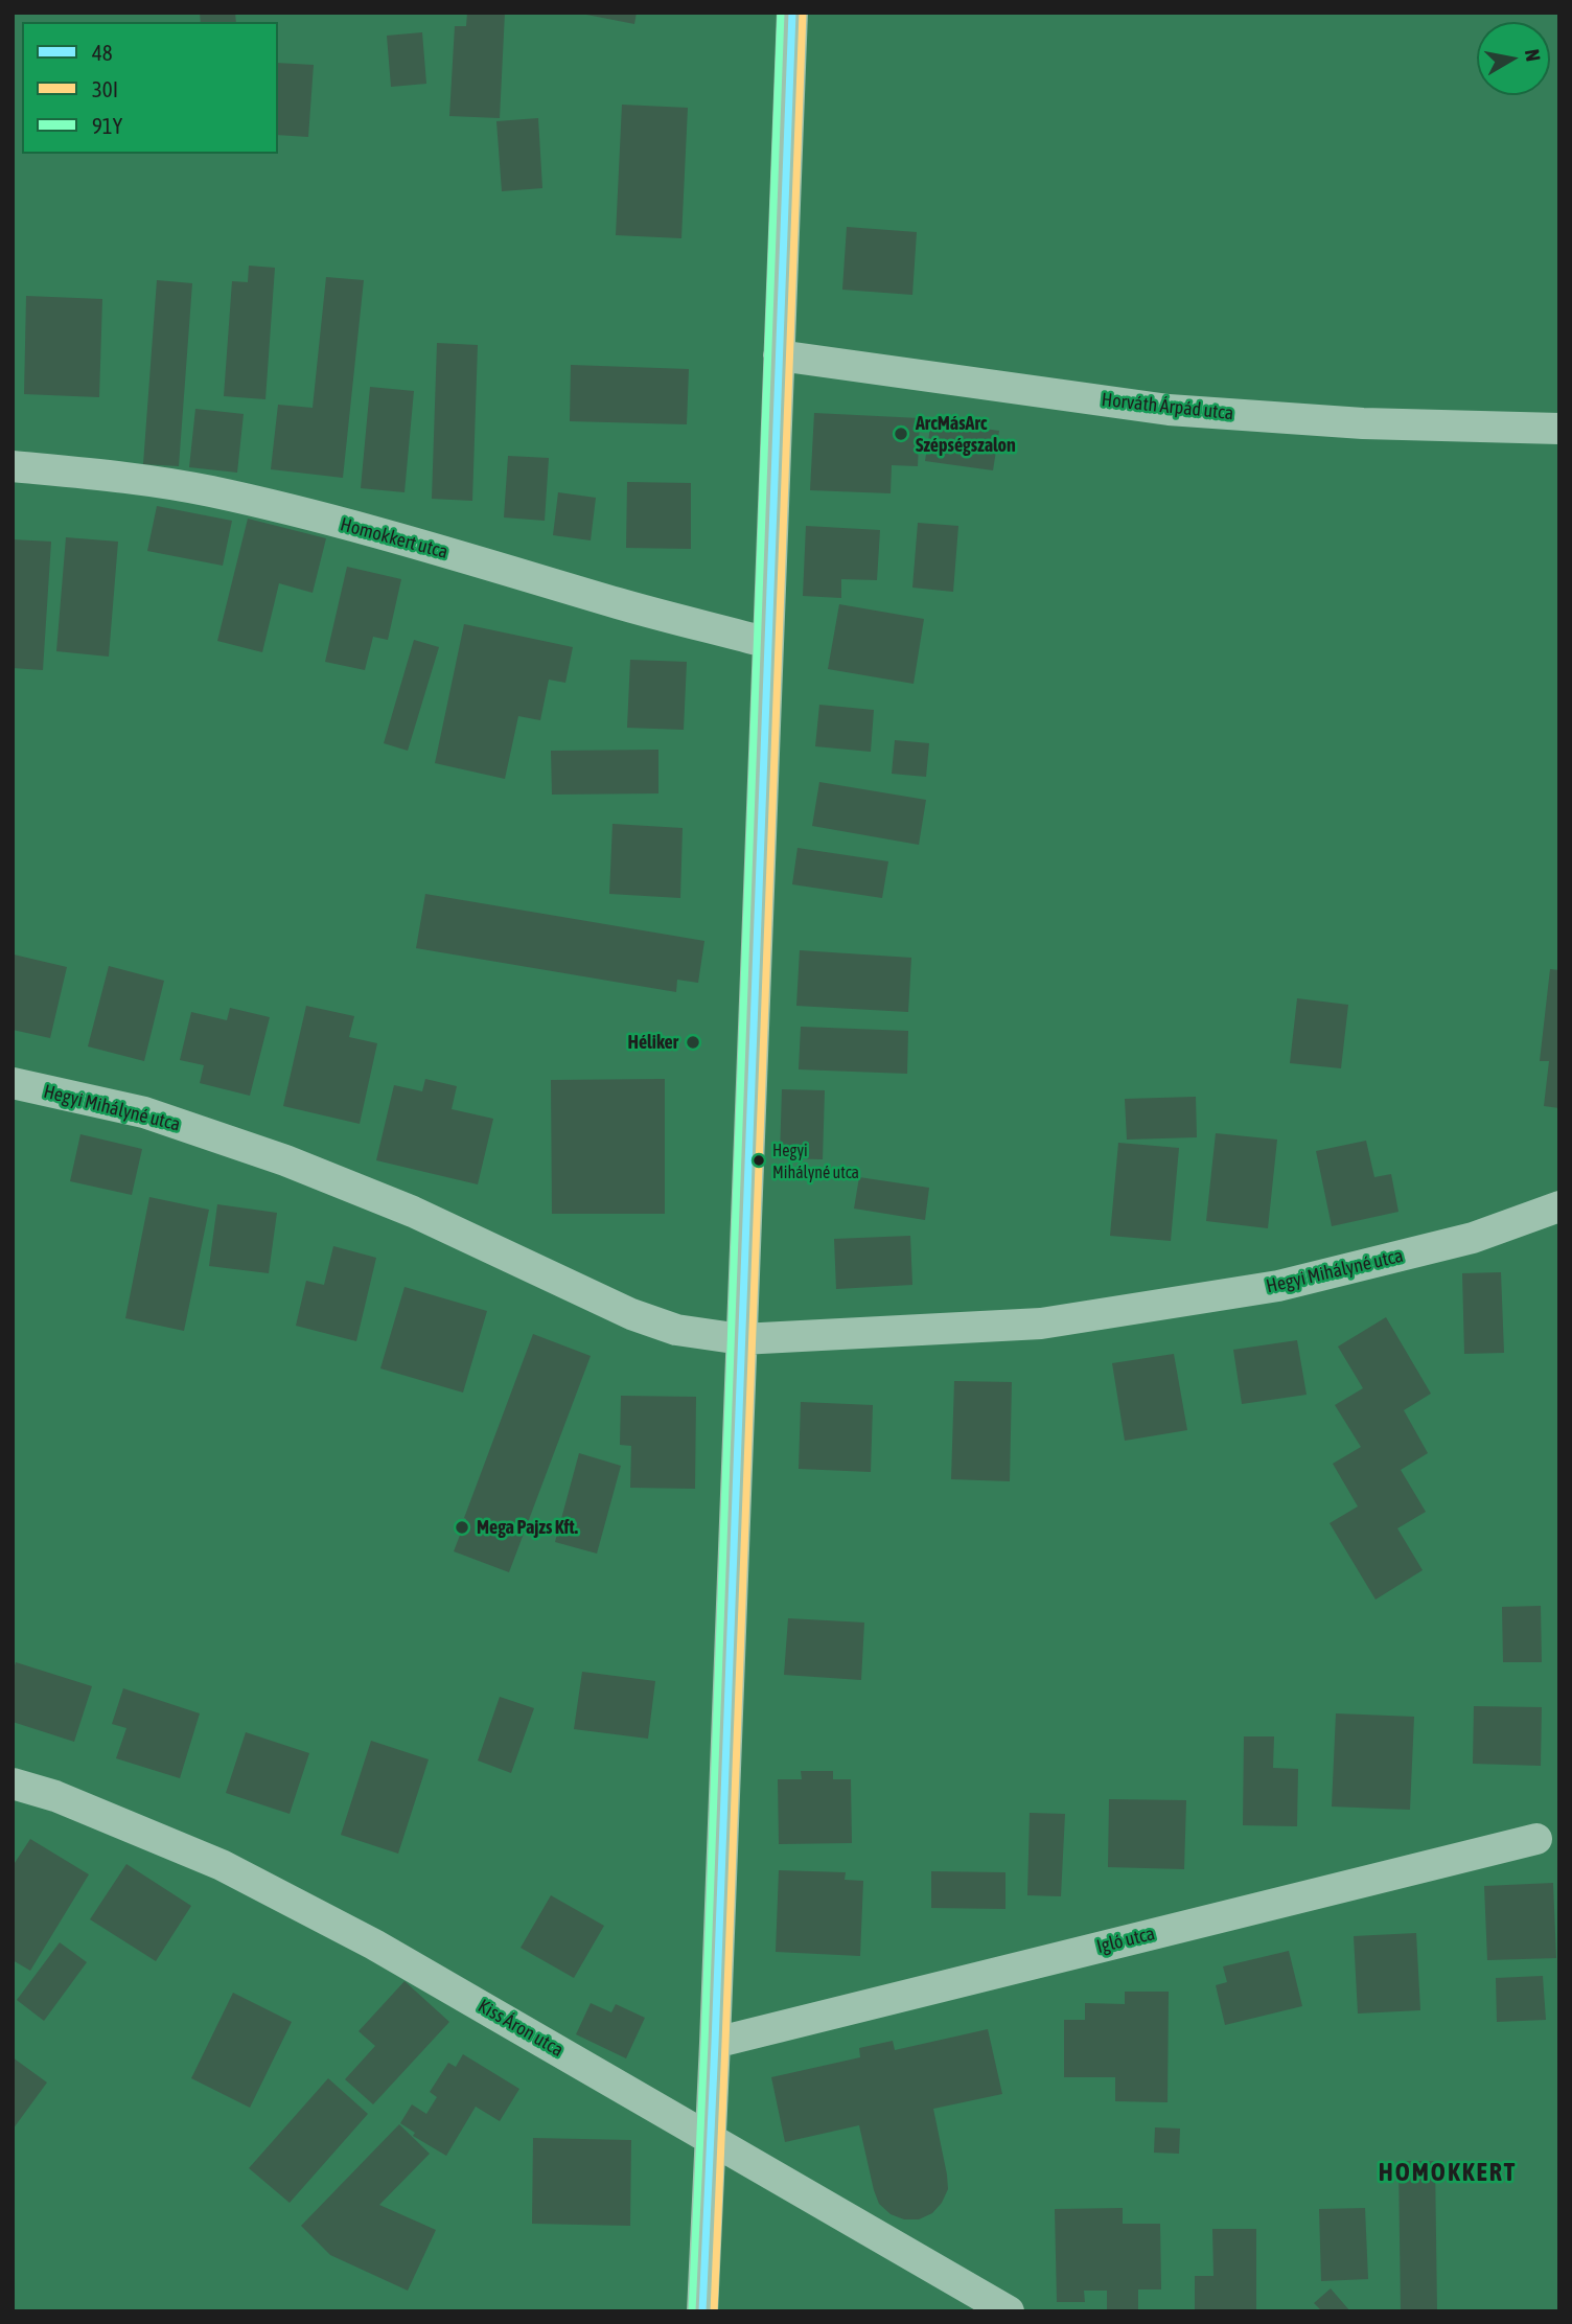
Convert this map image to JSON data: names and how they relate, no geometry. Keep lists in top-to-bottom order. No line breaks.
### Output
{"streets":{"street":["Horváth Árpád utca","Homokkert utca","Hegyi Mihályné utca","Igló utca","Kiss Áron utca"]},"districts":["HOMOKKERT"],"places":["ArcMásArc Szépségszalon","Héliker","Hegyi Mihályné utca","Mega Pajzs Kft."],"lines":["transit line 48","transit line 30I","transit line 91Y"],"legend":["48","30I","91Y"],"north":"right"}
